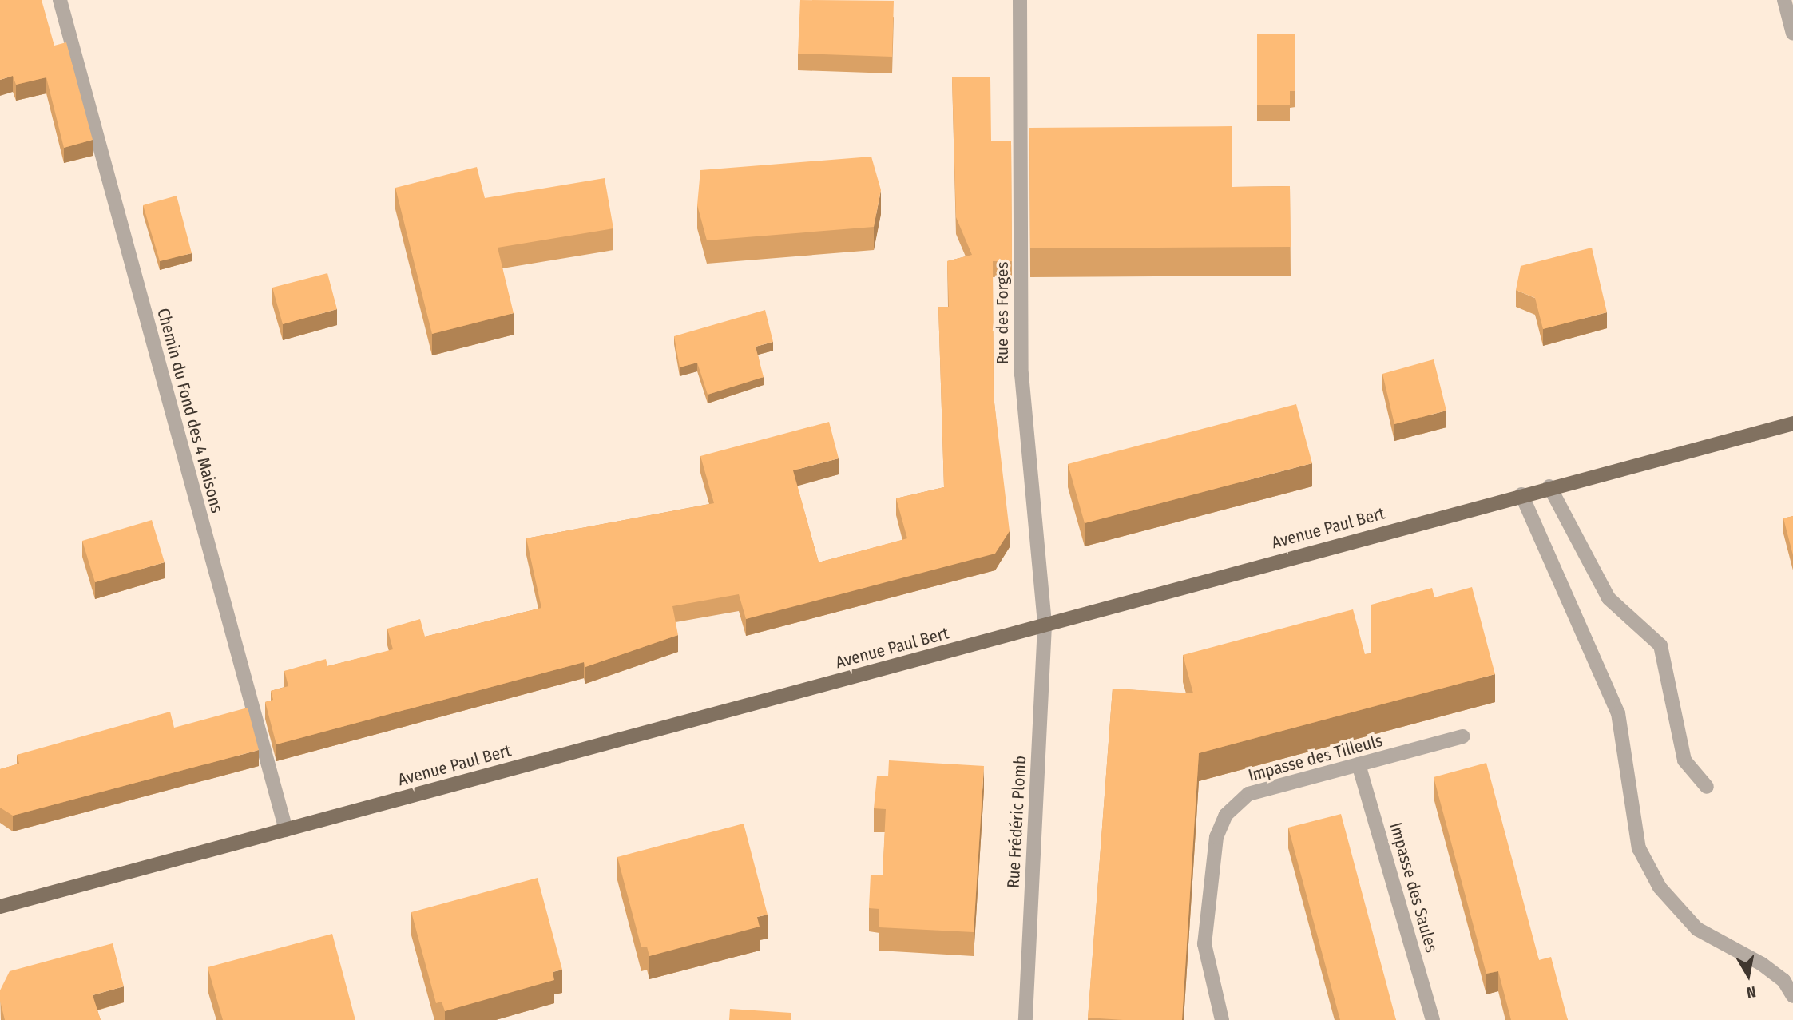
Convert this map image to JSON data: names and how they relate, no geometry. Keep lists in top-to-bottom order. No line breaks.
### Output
{"streets":{"main road":["Avenue Paul Bert"],"street":["Rue des Forges","Chemin du Fond des 4 Maisons","Impasse des Tilleuls","Rue Frédéric Plomb","Impasse des Saules"]},"crossings":[["Rue des Forges","Avenue Paul Bert"],["Rue des Forges","Rue Frédéric Plomb"],["Chemin du Fond des 4 Maisons","Avenue Paul Bert"],["Avenue Paul Bert","Rue Frédéric Plomb"],["Impasse des Tilleuls","Impasse des Saules"]],"north":"bottom"}
